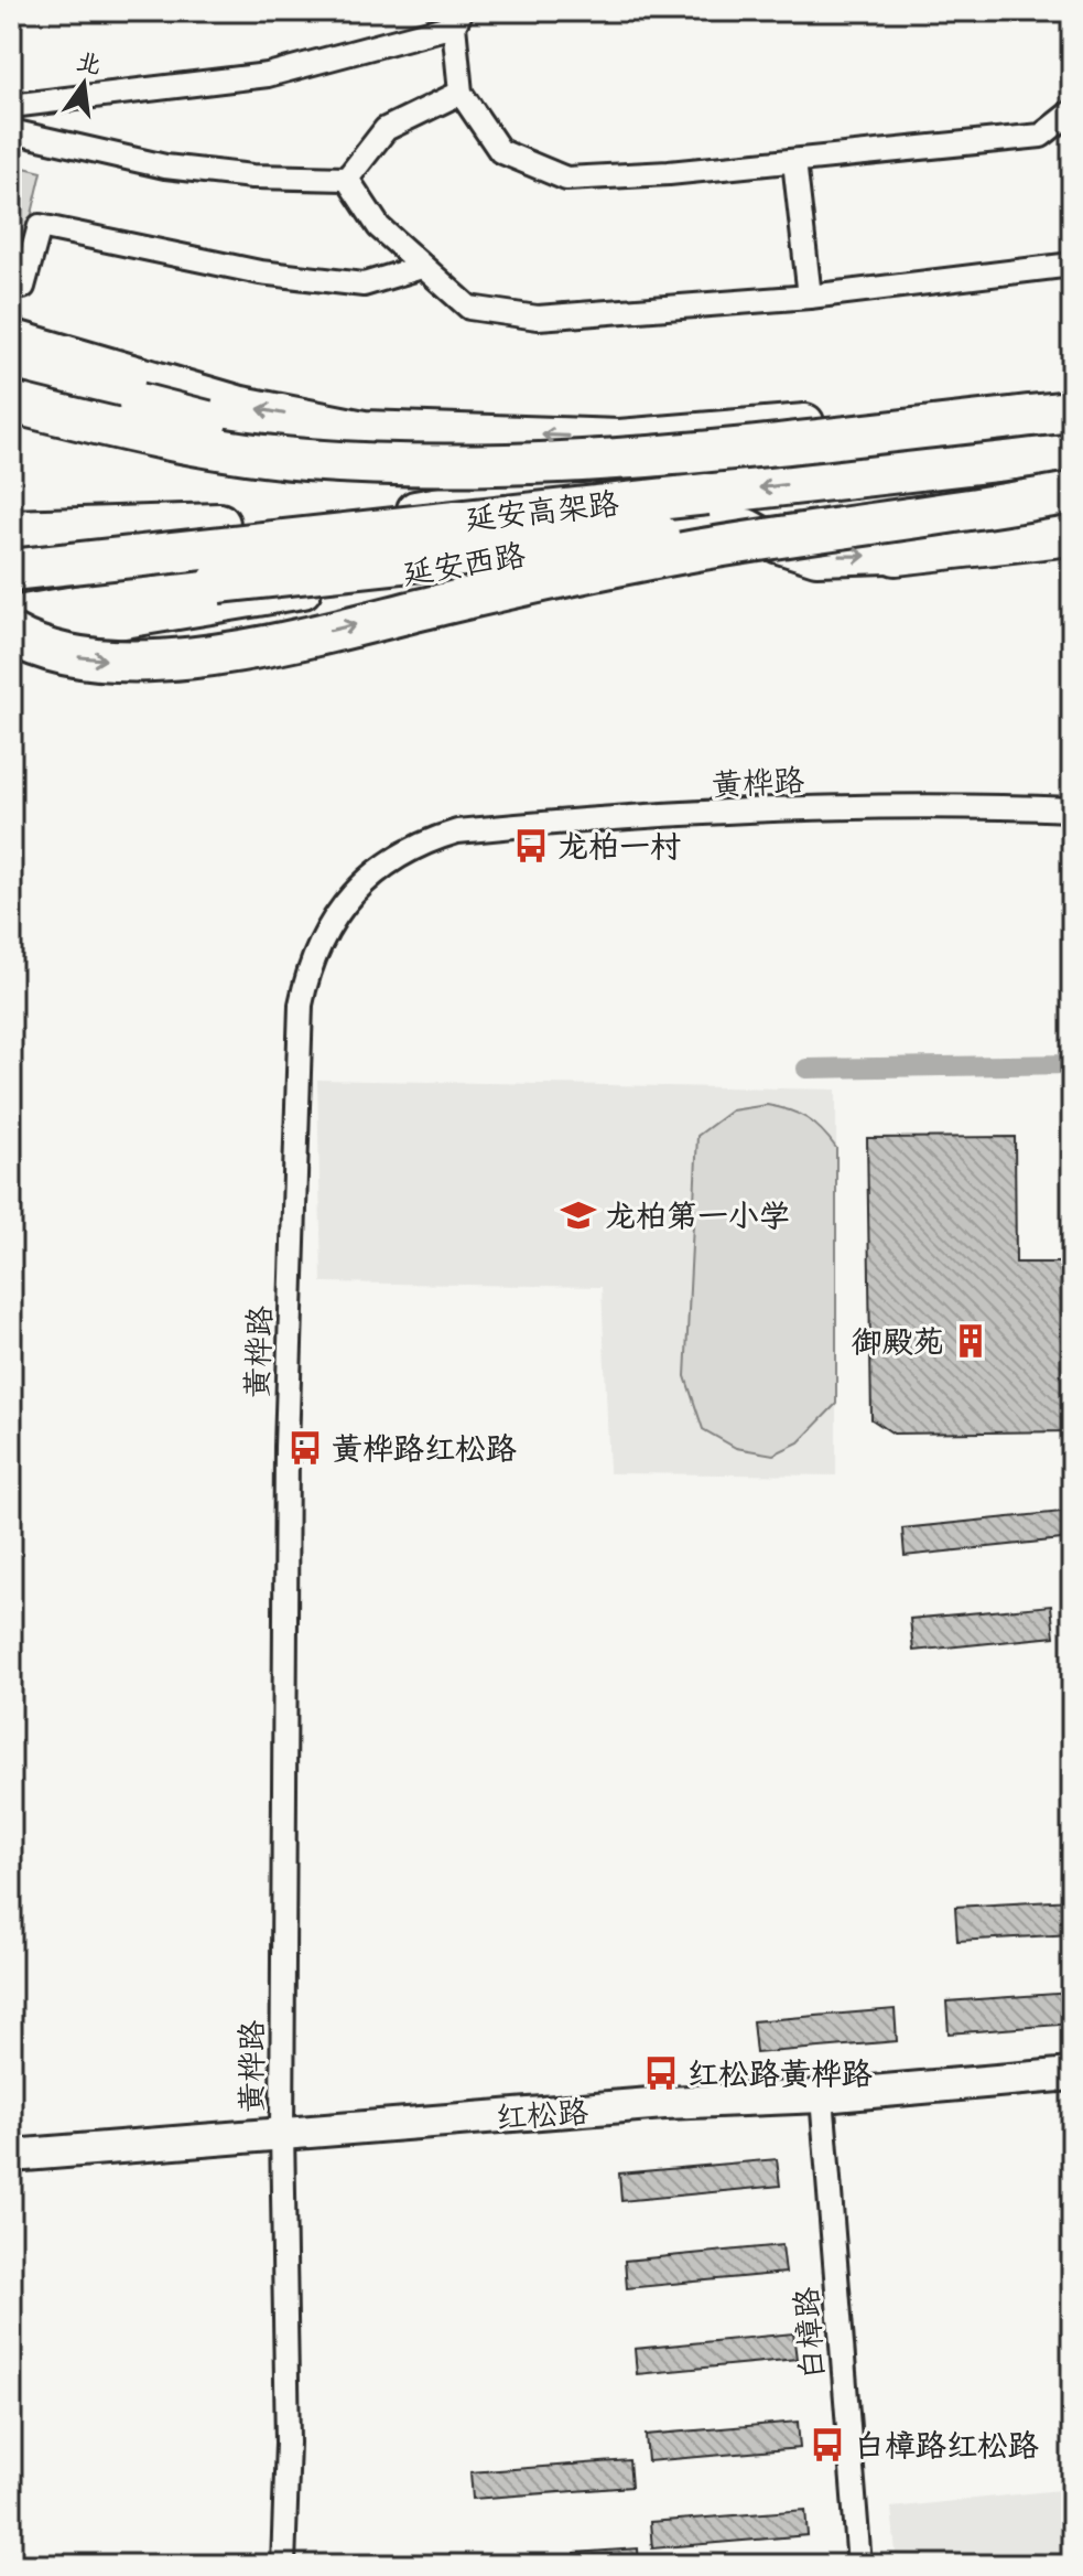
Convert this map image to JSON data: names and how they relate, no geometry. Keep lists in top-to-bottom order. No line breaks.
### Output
{"streets":{"highway":["延安高架路"],"main road":["延安西路"],"street":["黄桦路","红松路","白樟路"]},"crossings":[["黄桦路","红松路"],["红松路","白樟路"]],"places":{"bus stop":["龙柏一村","黄桦路红松路","红松路黄桦路","白樟路红松路"],"school or university":["龙柏第一小学"],"building":["御殿苑"]},"north":"top"}
